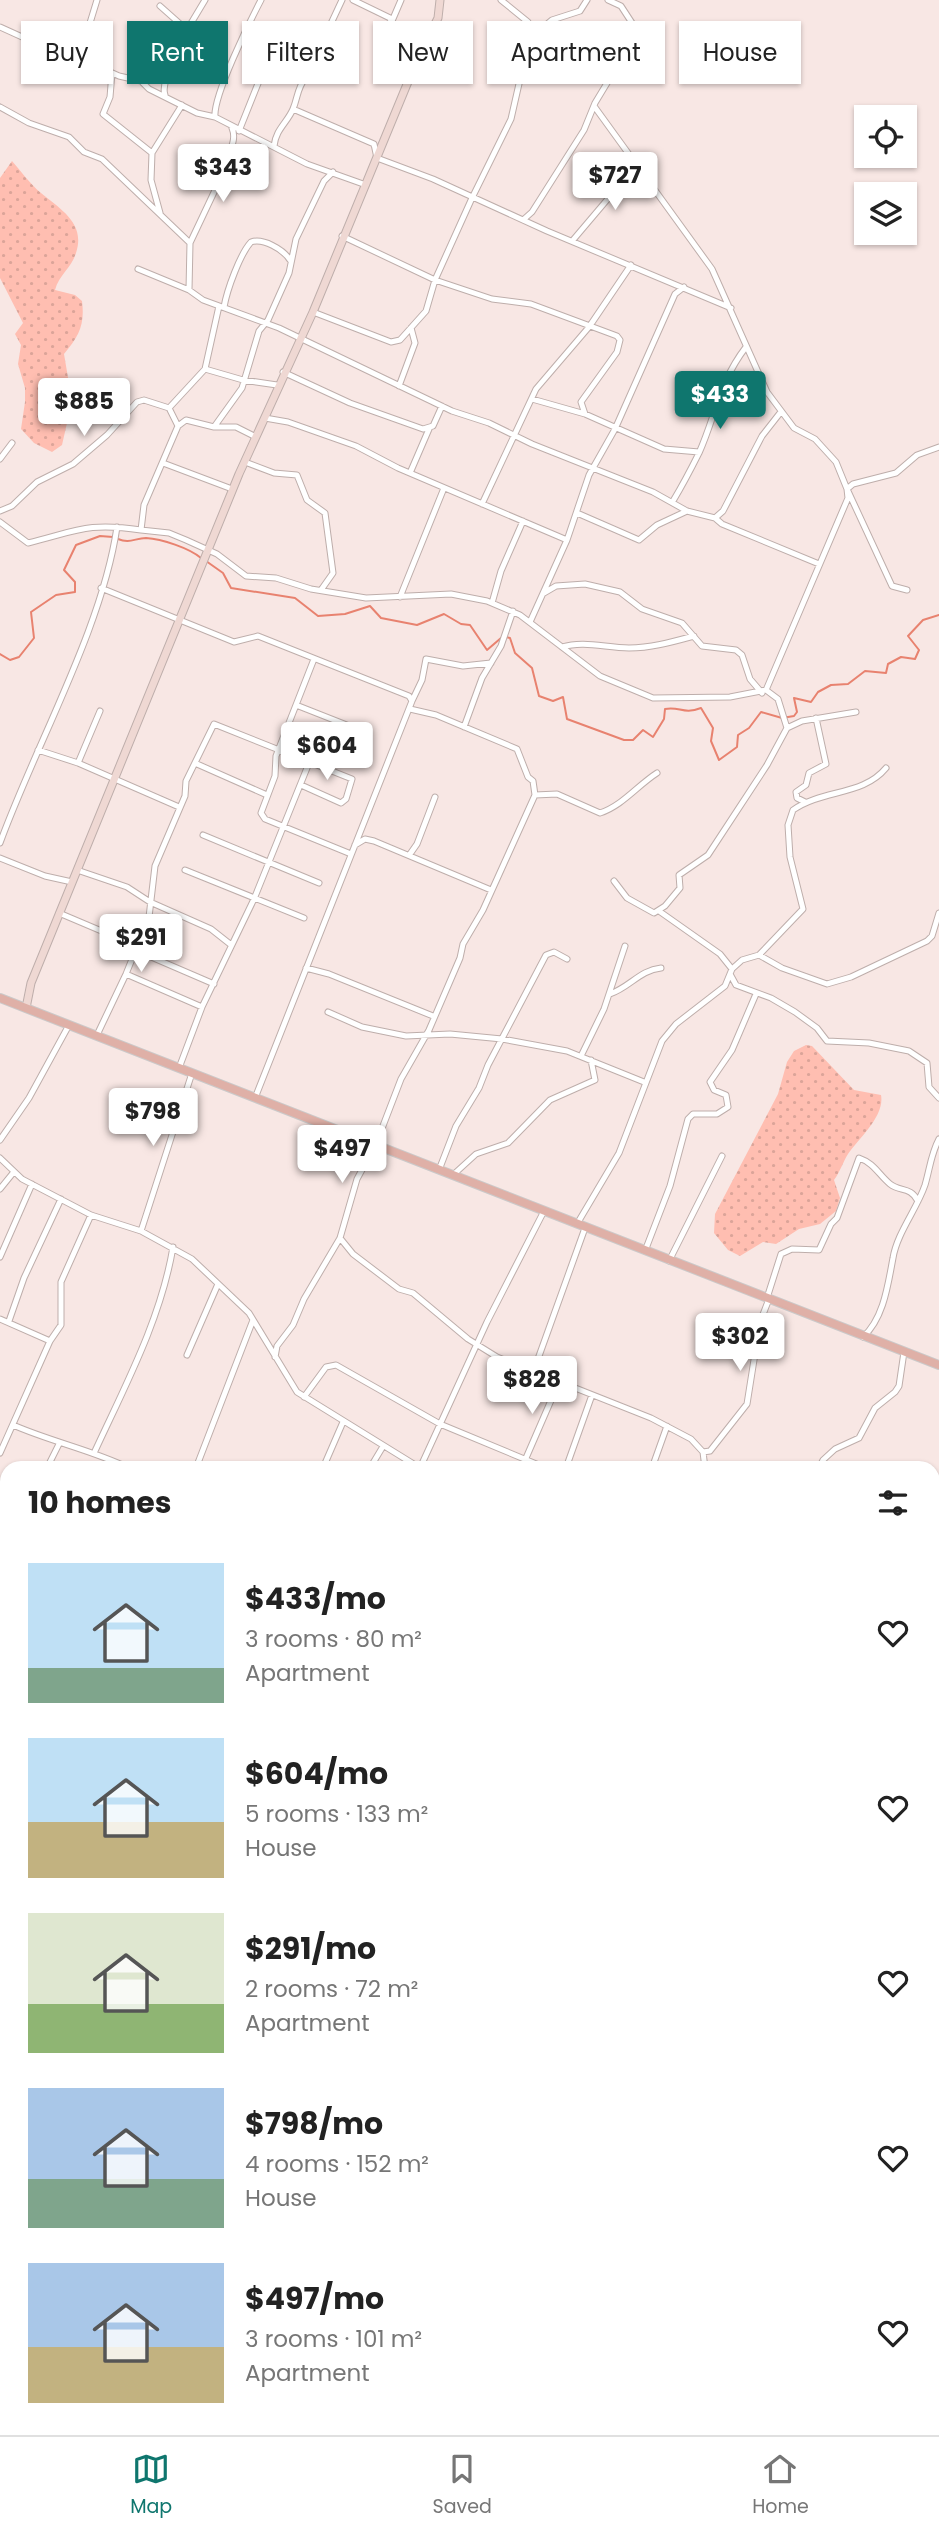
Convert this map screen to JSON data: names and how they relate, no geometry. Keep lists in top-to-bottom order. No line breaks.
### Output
{"page":{"chip":["Buy","Rent","Filters","New","Apartment","House"],"price":["$343","$727","$433","$885","$604","$291","$798","$497","$302","$828"],"heading":"10 homes","list":[{"name":"$433/mo","note":"3 rooms · 80 m² · Apartment"},{"name":"$604/mo","note":"5 rooms · 133 m² · House"},{"name":"$291/mo","note":"2 rooms · 72 m² · Apartment"},{"name":"$798/mo","note":"4 rooms · 152 m² · House"},{"name":"$497/mo","note":"3 rooms · 101 m² · Apartment"}],"tabs":["Map","Saved","Home"]}}
